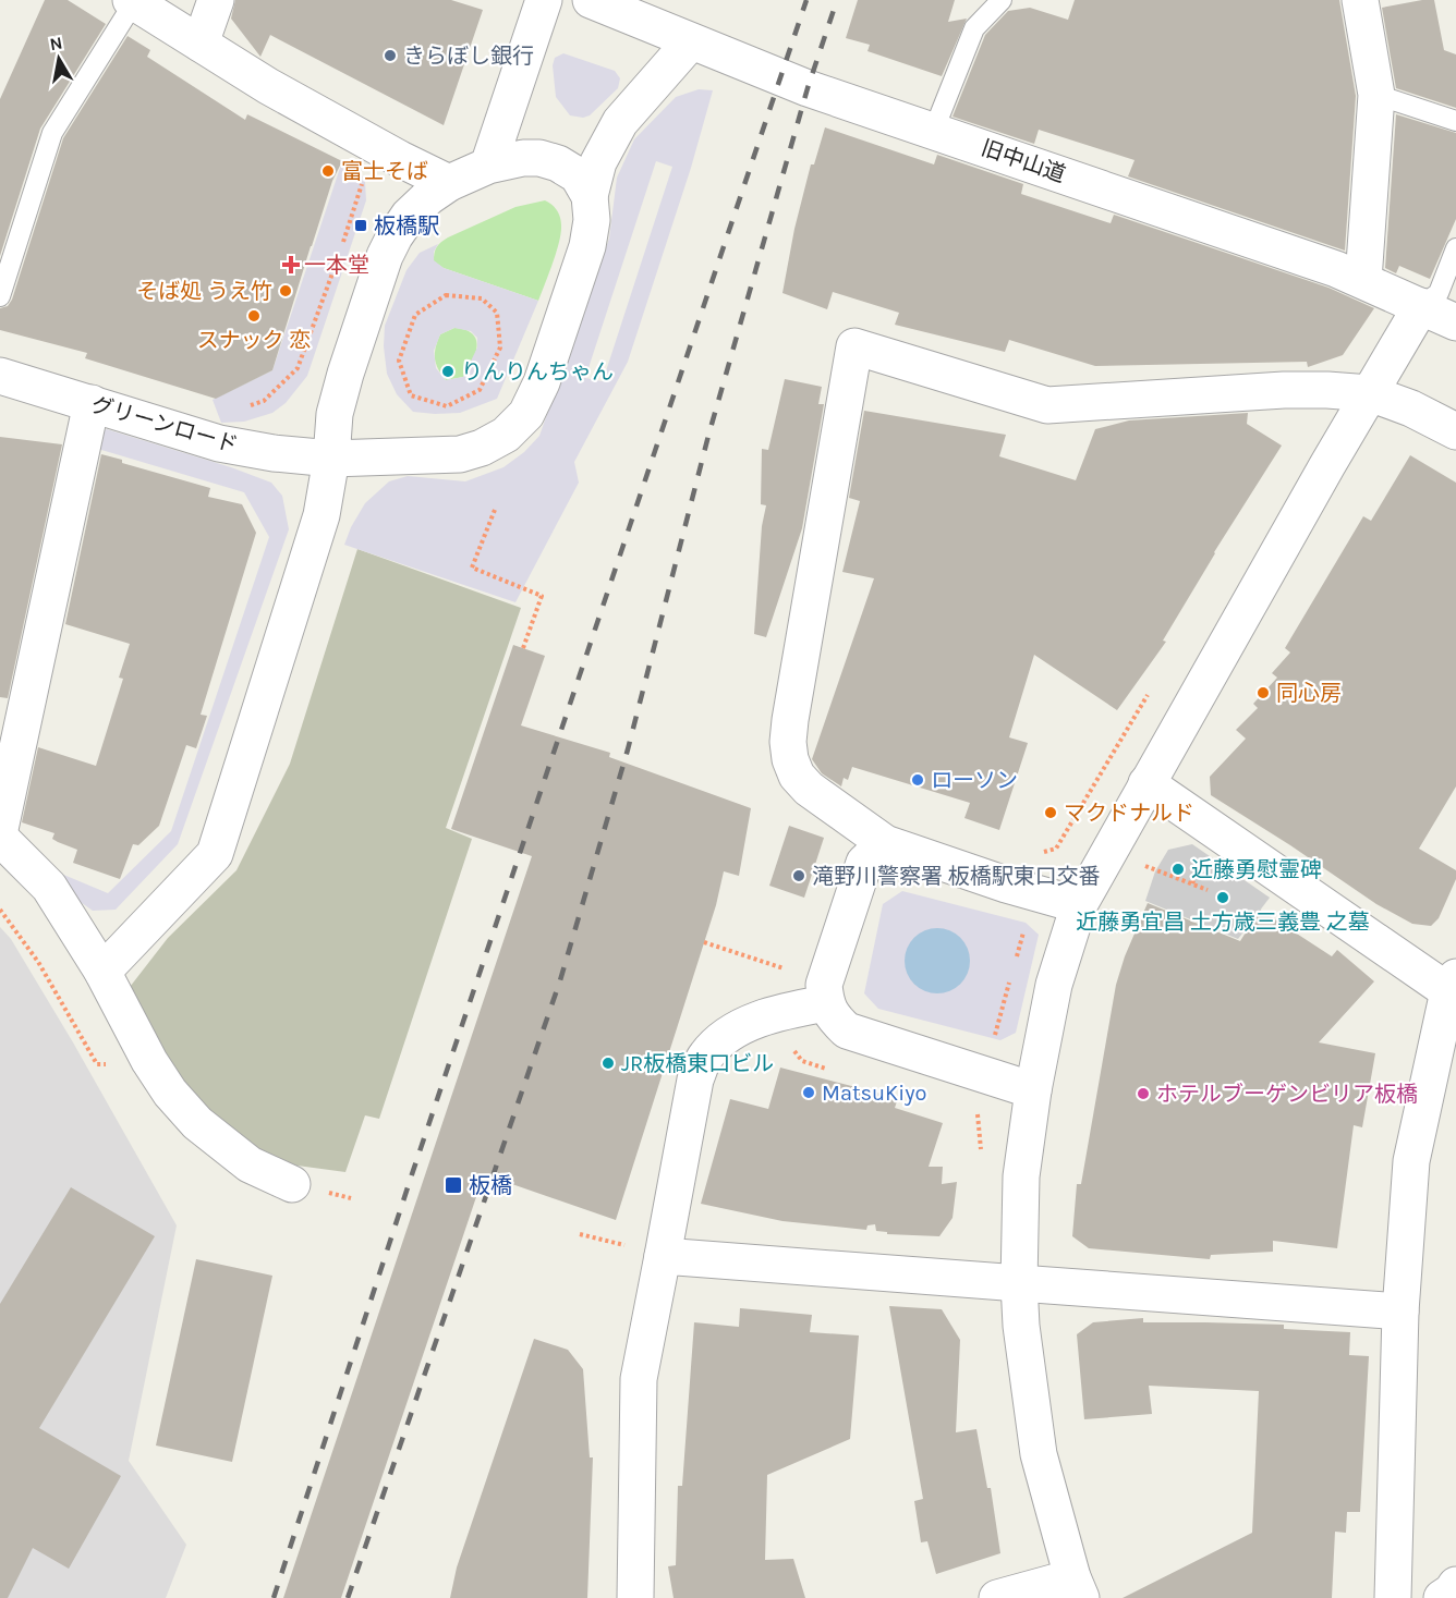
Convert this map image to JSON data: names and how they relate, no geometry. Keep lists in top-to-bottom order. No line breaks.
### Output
{"streets":{"street":["旧中山道","グリーンロード"]},"crossings":[["旧中山道","グリーンロード"]],"places":{"other":["きらぼし銀行","富士そば","そば処 うえ竹","スナック 恋","りんりんちゃん","同心房","ローソン","マクドナルド","近藤勇慰霊碑","滝野川警察署 板橋駅東口交番","近藤勇宜昌 土方歳三義豊 之墓","JR板橋東口ビル","MatsuKiyo","ホテルブーゲンビリア板橋"],"transit":["板橋駅","板橋"],"health":["一本堂"]},"north":"top"}
